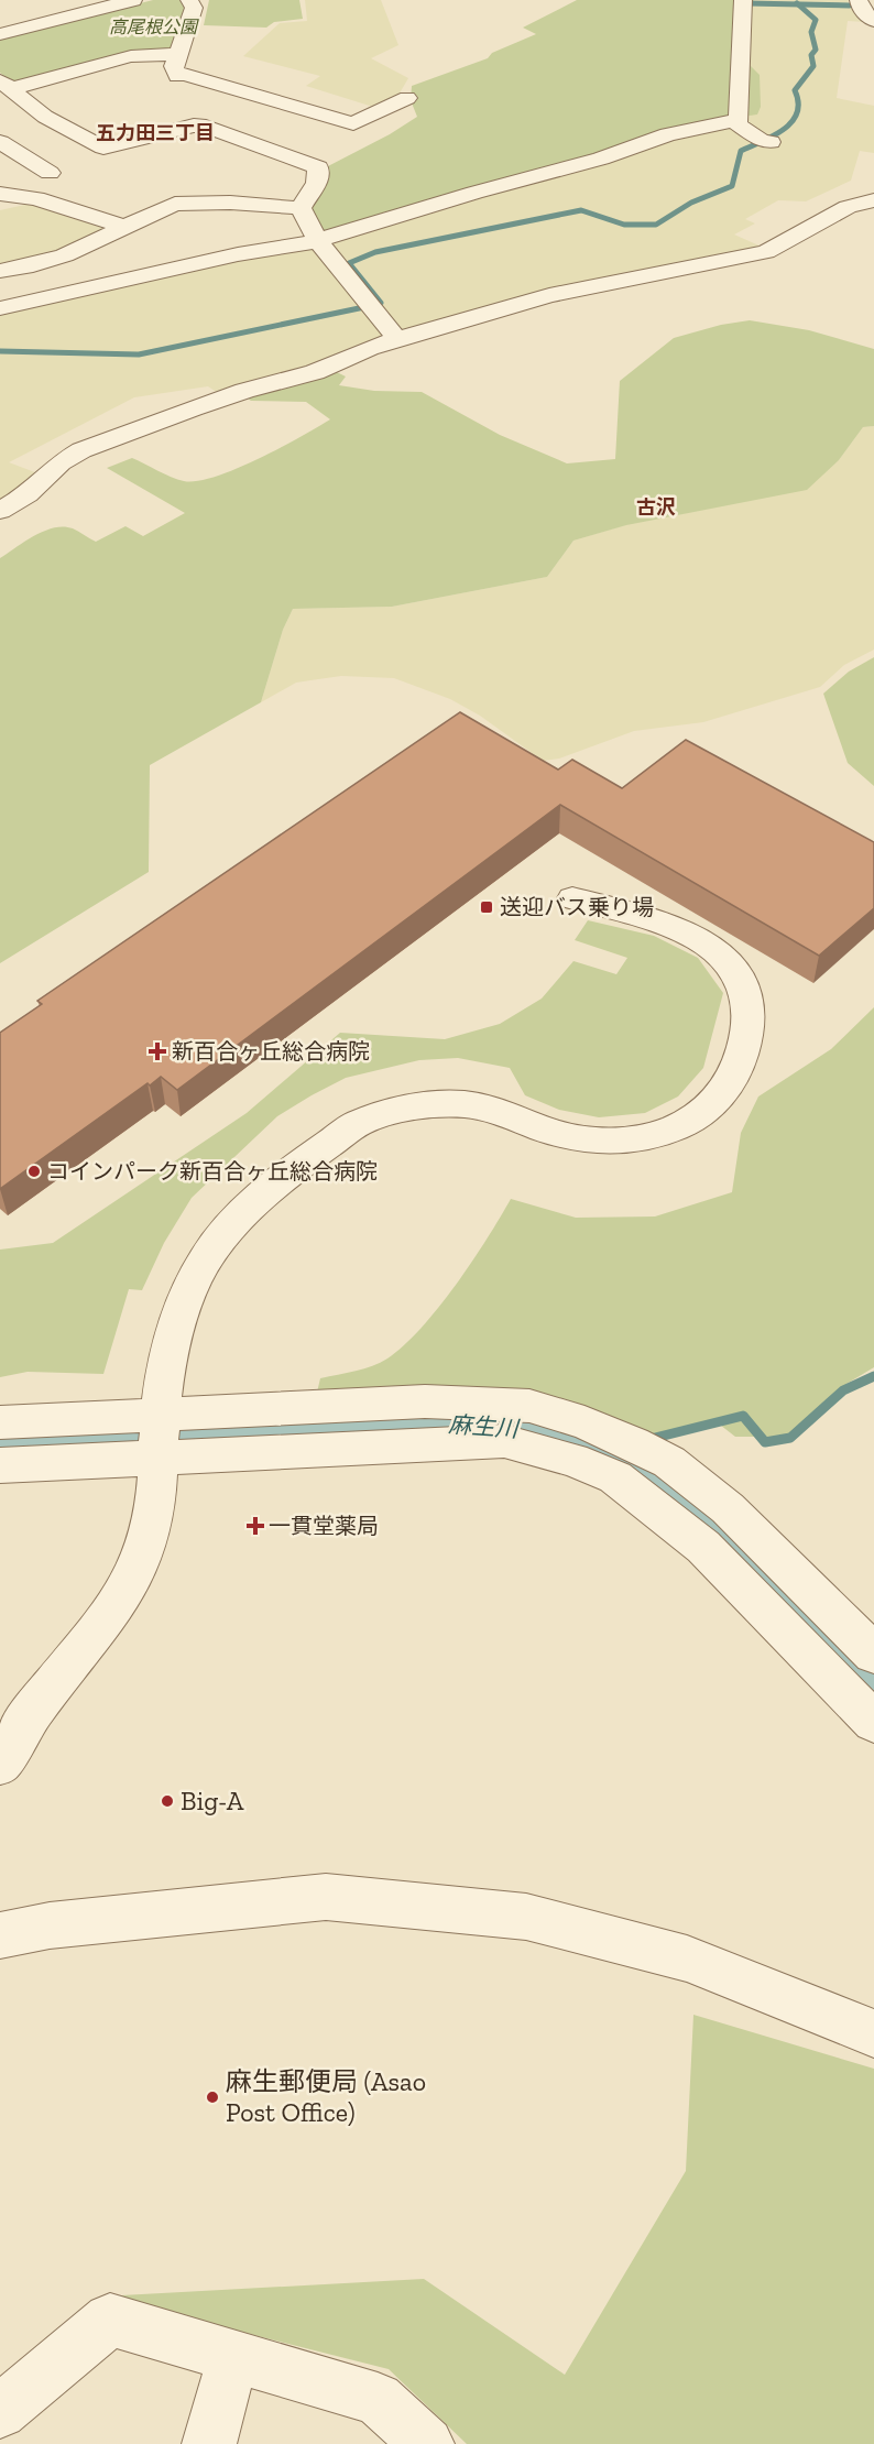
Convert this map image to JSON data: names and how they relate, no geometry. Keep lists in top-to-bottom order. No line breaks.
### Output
{"districts":["五力田三丁目","古沢"],"water":["麻生川"],"parks":["高尾根公園"],"places":{"transit":["送迎バス乗り場"],"health":["新百合ヶ丘総合病院","一貫堂薬局"],"other":["コインパーク新百合ヶ丘総合病院","Big-A","麻生郵便局 (Asao Post Office)"]}}
